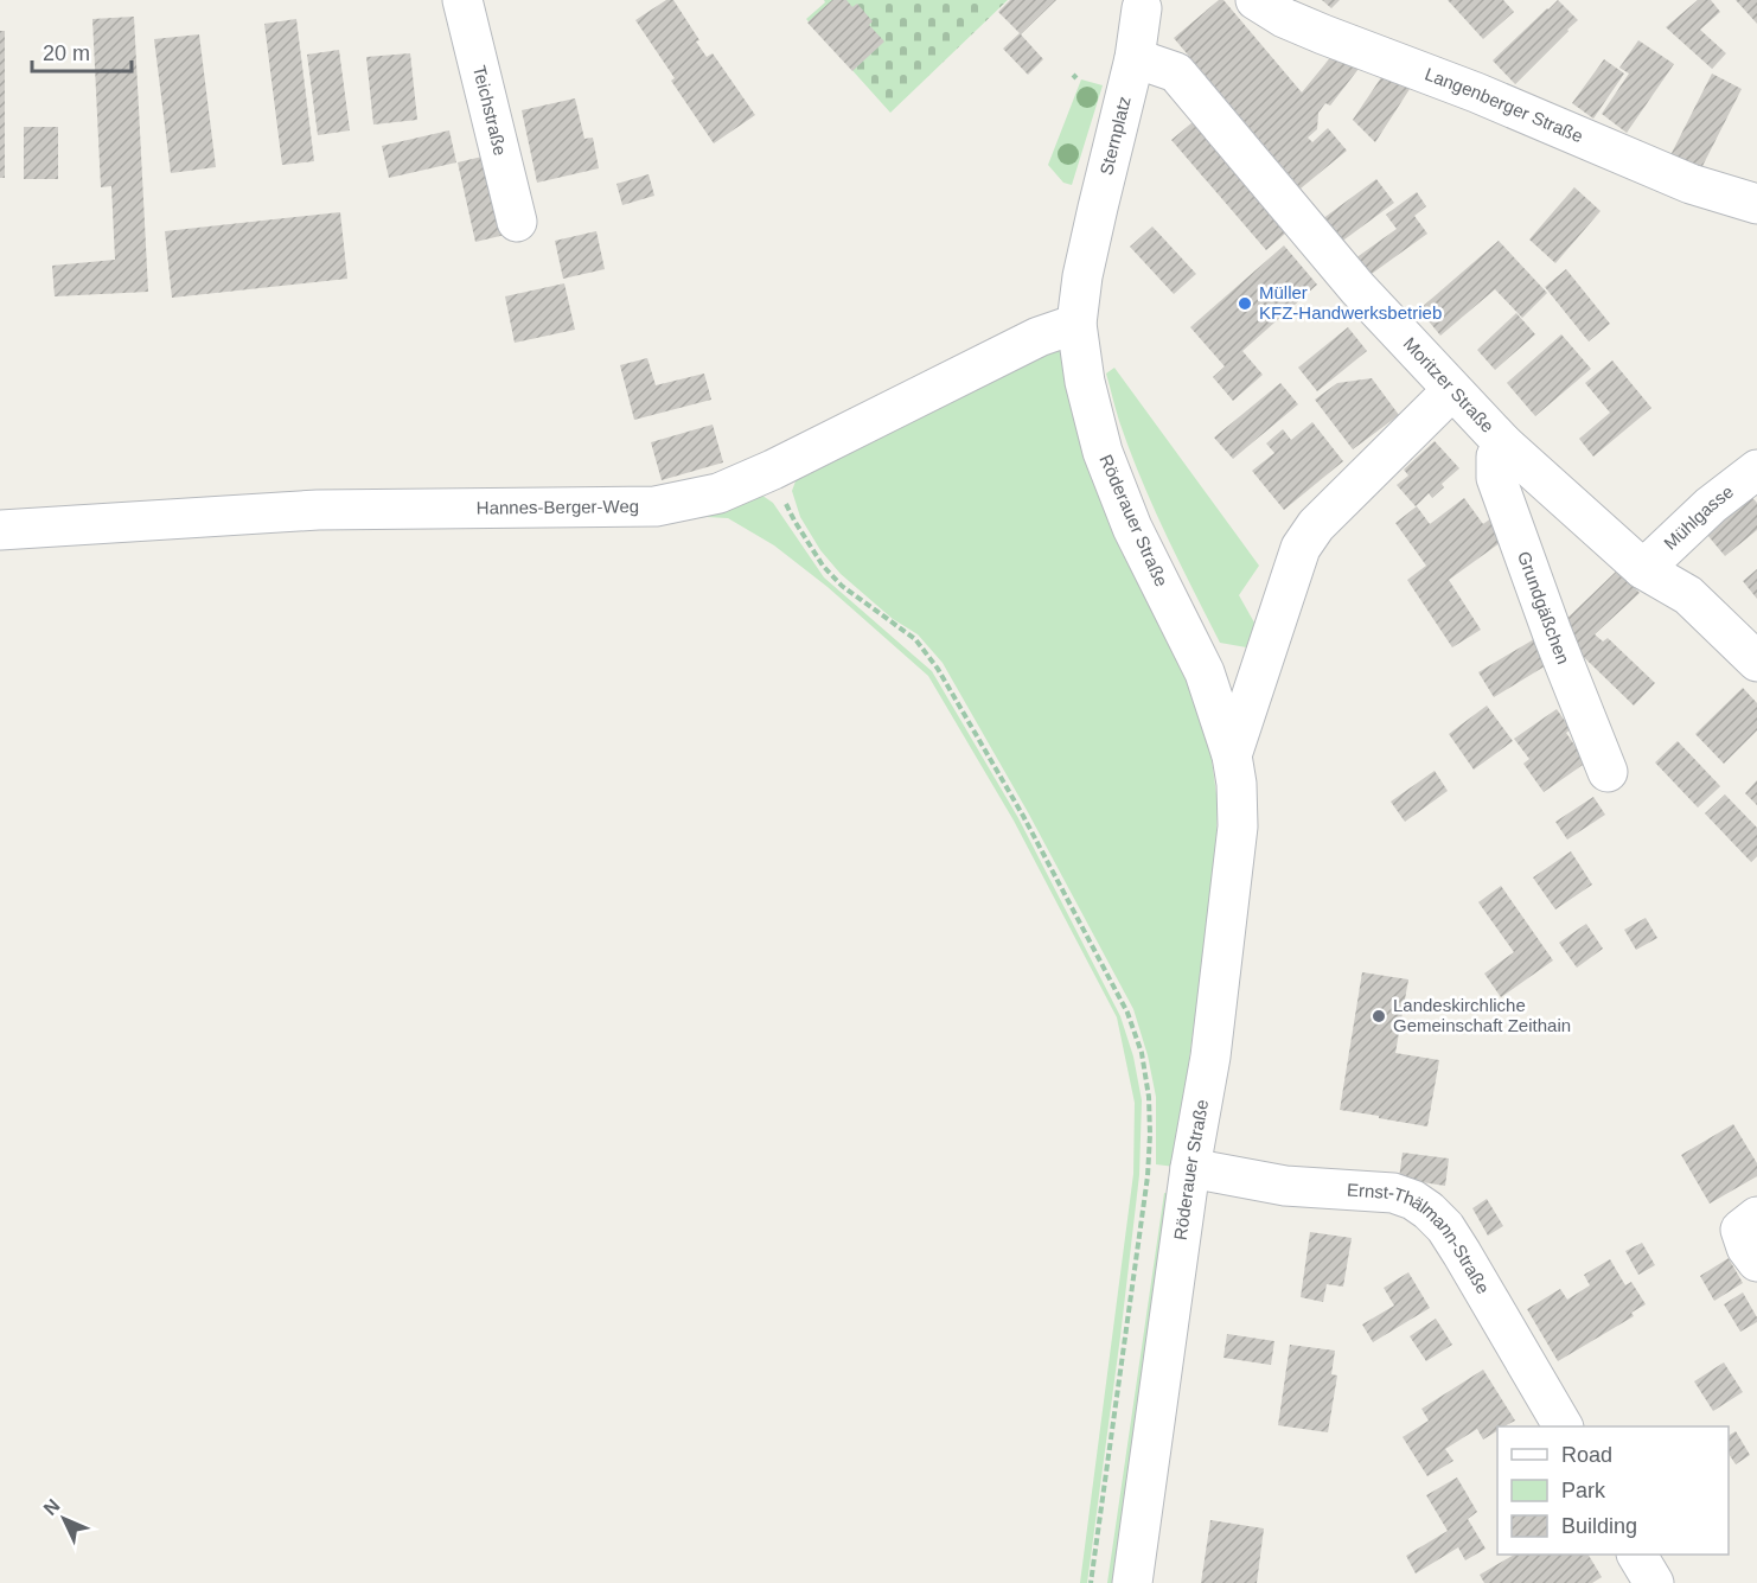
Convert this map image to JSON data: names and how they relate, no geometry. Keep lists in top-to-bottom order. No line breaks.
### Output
{"streets":{"street":["Langenberger Straße","Teichstraße","Sternplatz","Moritzer Straße","Hannes-Berger-Weg","Mühlgasse","Röderauer Straße","Grundgäßchen","Ernst-Thälmann-Straße"]},"crossings":[["Sternplatz","Moritzer Straße"],["Sternplatz","Röderauer Straße"],["Moritzer Straße","Mühlgasse"],["Moritzer Straße","Röderauer Straße"],["Moritzer Straße","Grundgäßchen"],["Hannes-Berger-Weg","Röderauer Straße"],["Röderauer Straße","Ernst-Thälmann-Straße"]],"places":["Müller KFZ-Handwerksbetrieb","Landeskirchliche Gemeinschaft Zeithain"],"legend":["Road","Park","Building"],"scale_bar":"20 m","north":"top left"}
